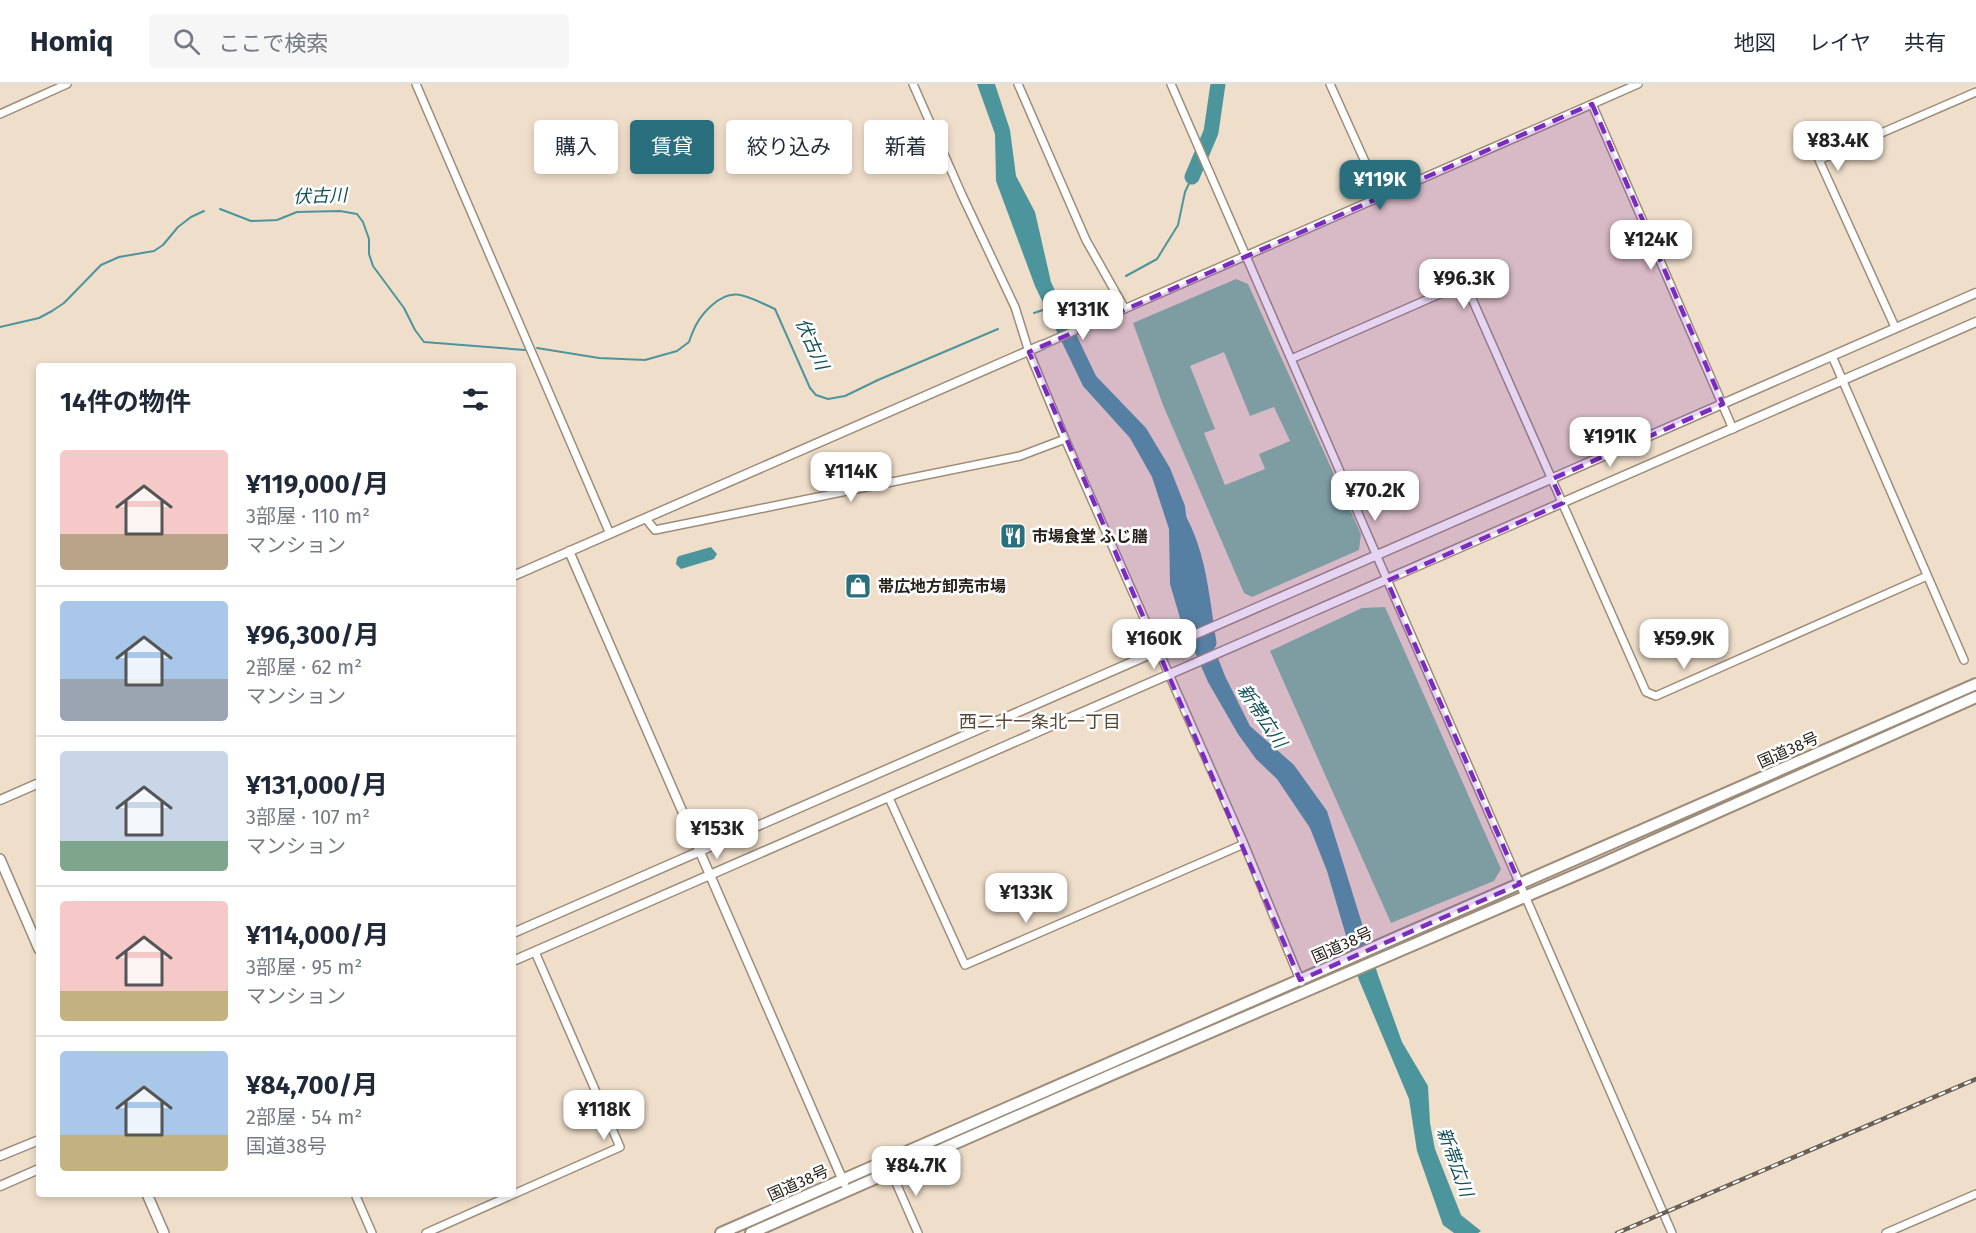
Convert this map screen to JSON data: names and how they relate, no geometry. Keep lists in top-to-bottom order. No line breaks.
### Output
{"streets":{"highway":["国道38号"]},"districts":["西二十一条北一丁目"],"water":["伏古川","新帯広川"],"places":{"restaurant":["市場食堂 ふじ膳"],"shop":["帯広地方卸売市場"]},"page":{"header":"Homiq","search":"ここで検索","nav":["地図","レイヤ","共有"],"chip":["購入","賃貸","絞り込み","新着"],"price":["¥83.4K","¥119K","¥124K","¥96.3K","¥131K","¥191K","¥114K","¥70.2K","¥160K","¥59.9K","¥153K","¥133K","¥118K","¥84.7K"],"heading":"14件の物件","list":[{"name":"¥119,000/月","note":"3部屋 · 110 m² · マンション"},{"name":"¥96,300/月","note":"2部屋 · 62 m² · マンション"},{"name":"¥131,000/月","note":"3部屋 · 107 m² · マンション"},{"name":"¥114,000/月","note":"3部屋 · 95 m² · マンション"},{"name":"¥84,700/月","note":"2部屋 · 54 m² · 国道38号"}]}}
